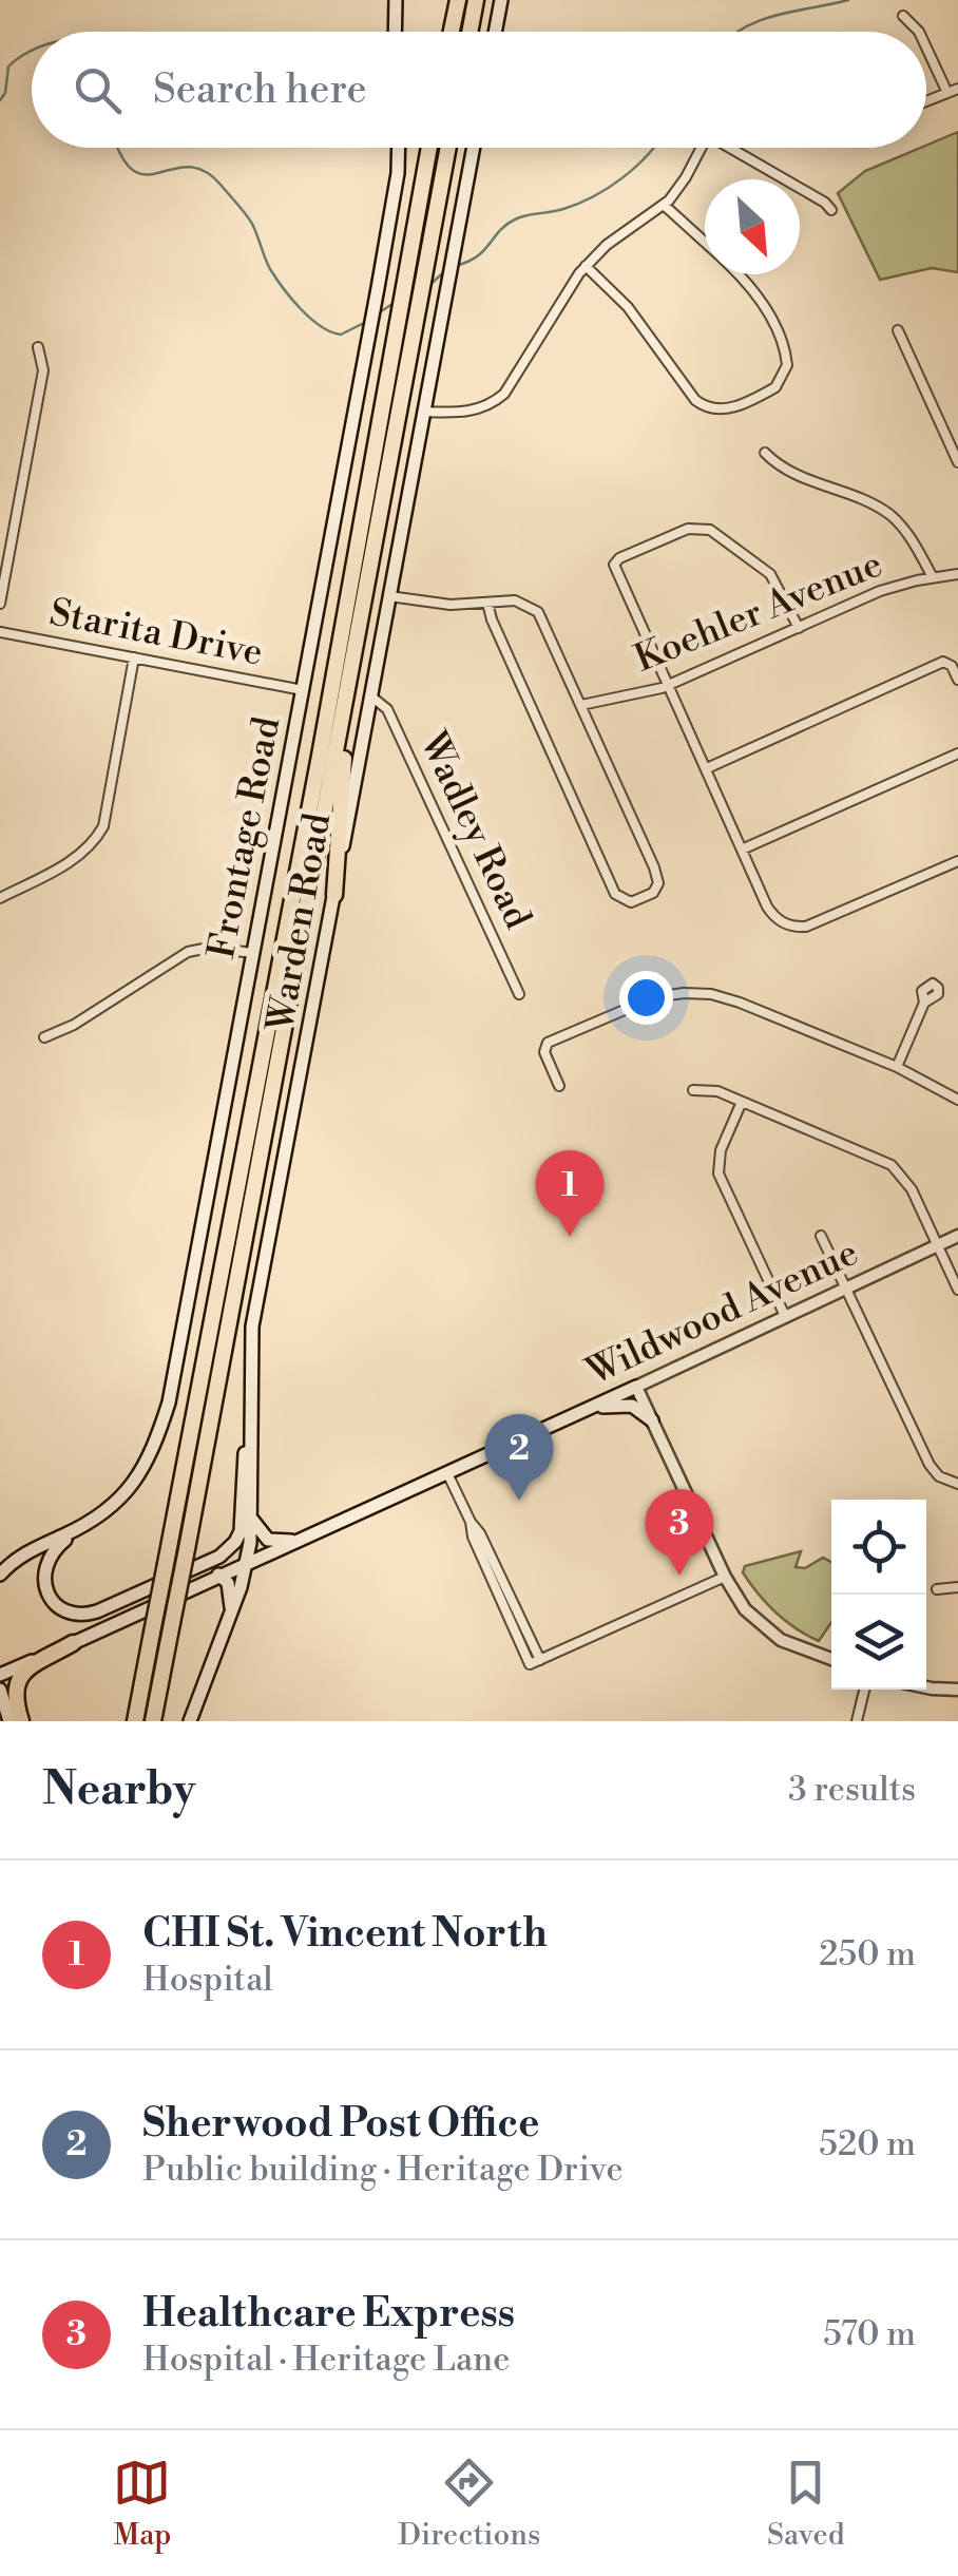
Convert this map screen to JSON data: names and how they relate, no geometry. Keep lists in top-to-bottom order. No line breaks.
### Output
{"streets":{"main road":["Frontage Road","Warden Road","Wildwood Avenue"],"street":["Koehler Avenue","Starita Drive","Wadley Road"]},"crossings":[["Starita Drive","Frontage Road"],["Wadley Road","Warden Road"],["Warden Road","Wildwood Avenue"]],"north":"bottom right","page":{"search":"Search here","pins":["1","2","3"],"heading":["Nearby","3 results"],"list":[{"mark":"1","name":"CHI St. Vincent North","note":"Hospital","value":"250 m"},{"mark":"2","name":"Sherwood Post Office","note":"Public building · Heritage Drive","value":"520 m"},{"mark":"3","name":"Healthcare Express","note":"Hospital · Heritage Lane","value":"570 m"}],"nav":["Map","Directions","Saved"]}}
